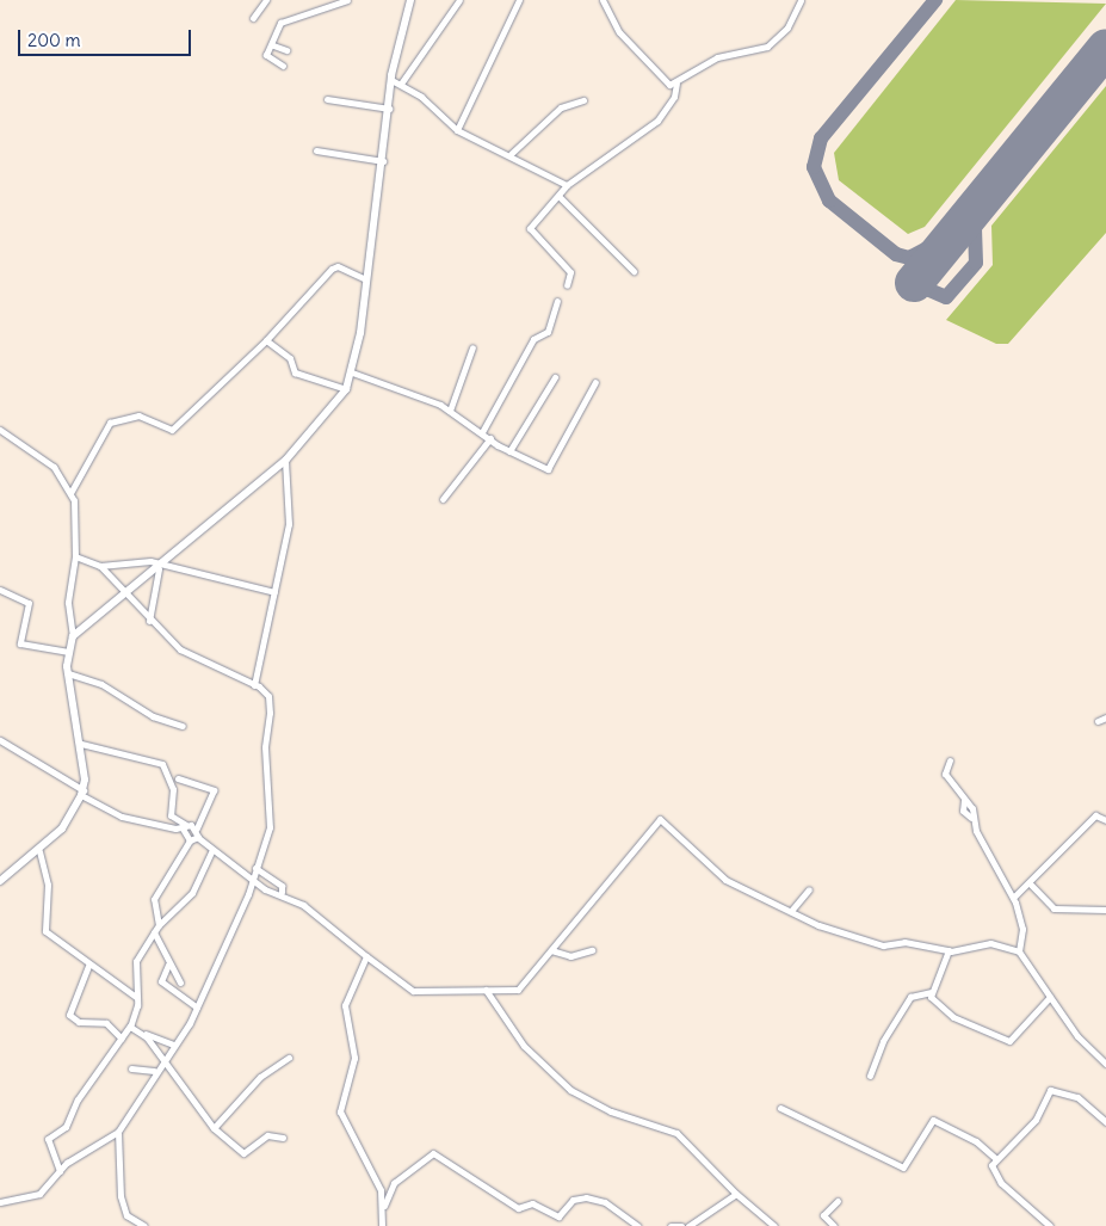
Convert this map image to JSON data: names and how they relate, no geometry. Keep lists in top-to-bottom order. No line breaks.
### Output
{"scale_bar":"200 m"}
